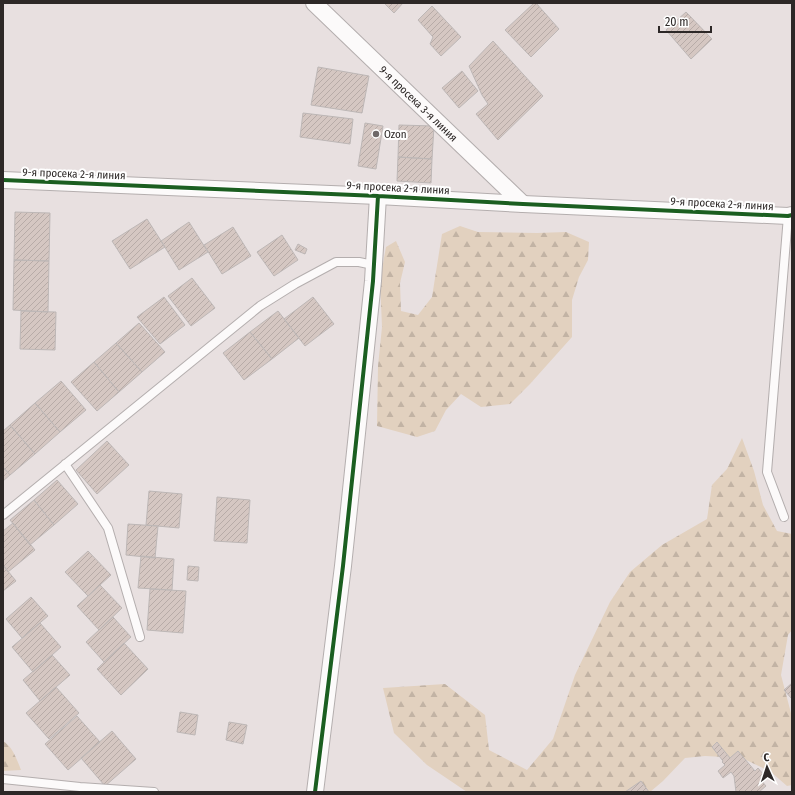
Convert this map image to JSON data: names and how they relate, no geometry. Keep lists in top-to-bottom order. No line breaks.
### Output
{"streets":{"street":["9-я просека 3-я линия","9-я просека 2-я линия"]},"crossings":[["9-я просека 3-я линия","9-я просека 2-я линия"]],"places":["Ozon"],"scale_bar":"20 m","north":"top"}
